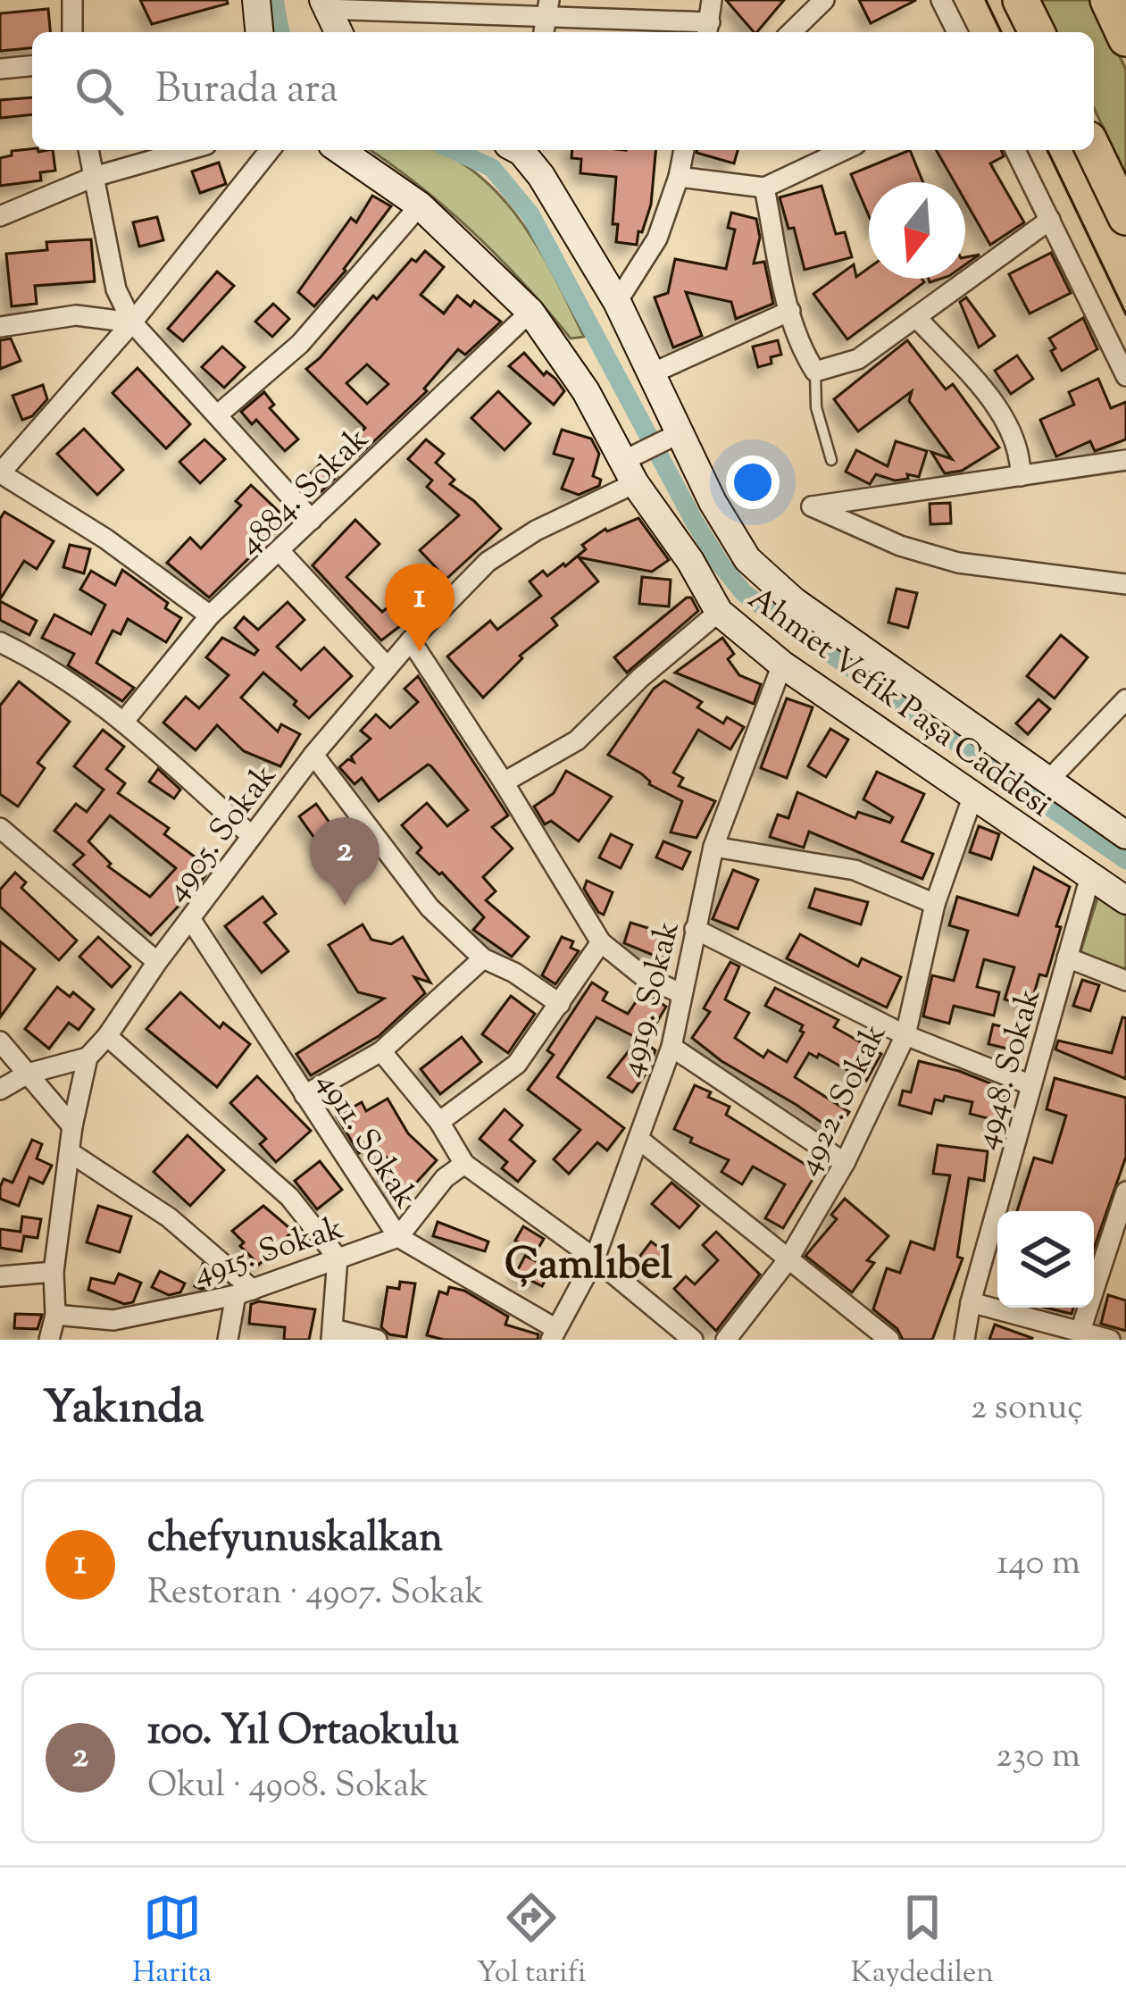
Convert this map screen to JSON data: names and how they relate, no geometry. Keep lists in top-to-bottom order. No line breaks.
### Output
{"streets":{"street":["4884. Sokak","Ahmet Vefik Paşa Caddesi","4905. Sokak","4919. Sokak","4948. Sokak","4922. Sokak","4911. Sokak","4915. Sokak"]},"crossings":[["4884. Sokak","Ahmet Vefik Paşa Caddesi"],["Ahmet Vefik Paşa Caddesi","4905. Sokak"],["Ahmet Vefik Paşa Caddesi","4919. Sokak"],["Ahmet Vefik Paşa Caddesi","4948. Sokak"],["Ahmet Vefik Paşa Caddesi","4922. Sokak"],["4905. Sokak","4911. Sokak"],["4919. Sokak","4911. Sokak"],["4911. Sokak","4915. Sokak"]],"districts":["Çamlıbel"],"north":"bottom","page":{"search":"Burada ara","pins":["1","2"],"heading":["Yakında","2 sonuç"],"list":[{"mark":"1","name":"chefyunuskalkan","note":"Restoran · 4907. Sokak","value":"140 m"},{"mark":"2","name":"100. Yıl Ortaokulu","note":"Okul · 4908. Sokak","value":"230 m"}],"nav":["Harita","Yol tarifi","Kaydedilen"]}}
